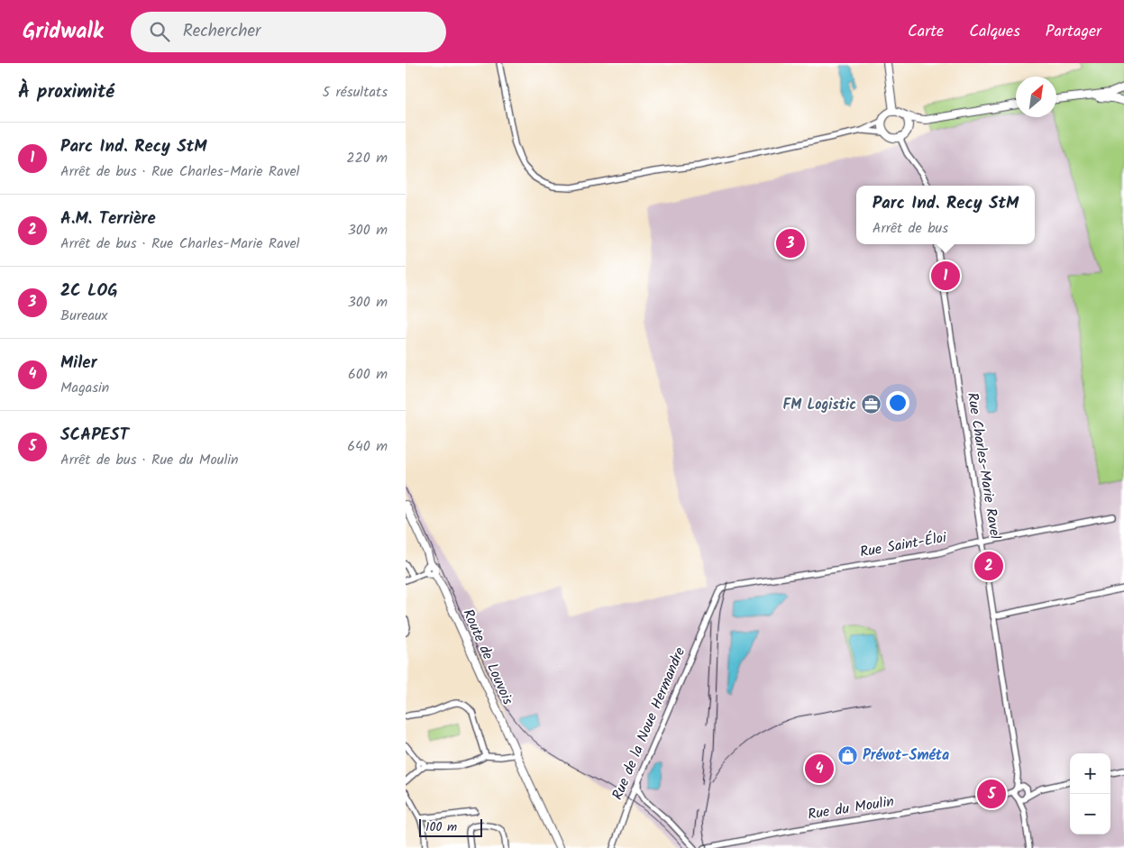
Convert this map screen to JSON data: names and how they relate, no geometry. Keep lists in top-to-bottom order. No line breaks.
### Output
{"streets":{"main road":["Route de Louvois"],"street":["Rue Charles-Marie Ravel","Rue Saint-Éloi","Rue de la Noue Hermandre","Rue du Moulin"]},"crossings":[["Rue Charles-Marie Ravel","Rue Saint-Éloi"],["Rue Charles-Marie Ravel","Rue du Moulin"],["Rue Saint-Éloi","Rue de la Noue Hermandre"]],"places":{"office":["FM Logistic"],"shop":["Prévot-Sméta"]},"scale_bar":"100 m","north":"top right","page":{"header":"Gridwalk","search":"Rechercher","nav":["Carte","Calques","Partager"],"heading":["À proximité","5 résultats"],"list":[{"mark":"1","name":"Parc Ind. Recy StM","note":"Arrêt de bus · Rue Charles-Marie Ravel","value":"220 m"},{"mark":"2","name":"A.M. Terrière","note":"Arrêt de bus · Rue Charles-Marie Ravel","value":"300 m"},{"mark":"3","name":"2C LOG","note":"Bureaux","value":"300 m"},{"mark":"4","name":"Miler","note":"Magasin","value":"600 m"},{"mark":"5","name":"SCAPEST","note":"Arrêt de bus · Rue du Moulin","value":"640 m"}],"popup":["Parc Ind. Recy StM","Arrêt de bus"],"pins":["3","1","2","4","5"],"map_buttons":["+","−"],"scale":"100 m"}}
